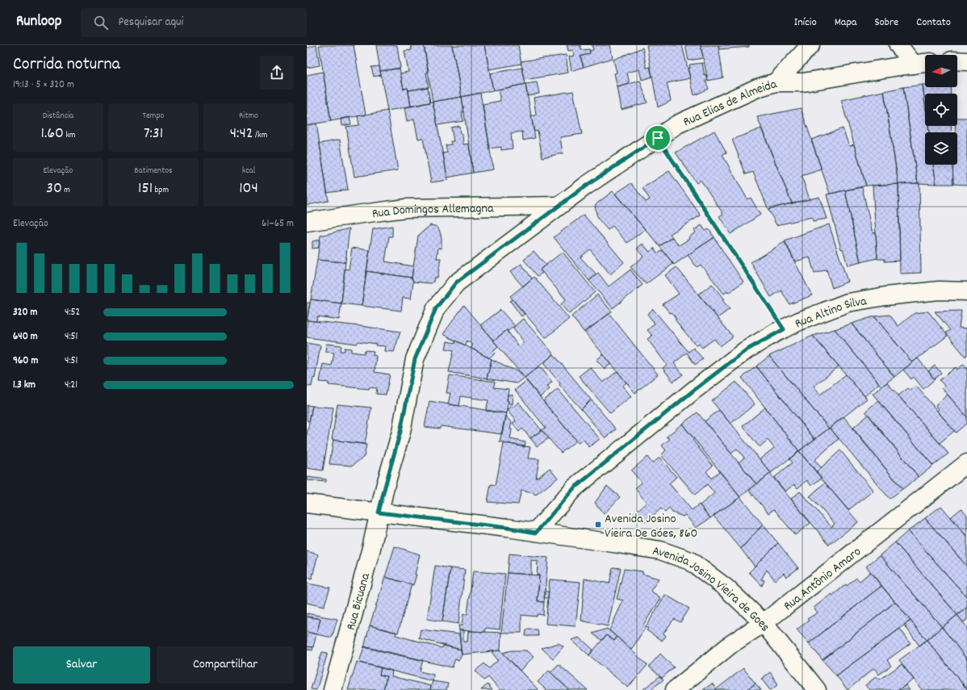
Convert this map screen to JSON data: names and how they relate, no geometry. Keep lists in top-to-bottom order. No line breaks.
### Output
{"streets":{"street":["Rua Elias de Almeida","Rua Domingos Allemagna","Rua Altino Silva","Rua Antônio Amaro","Avenida Josino Vieira de Goes","Rua Bicuana"]},"crossings":[["Rua Elias de Almeida","Rua Domingos Allemagna"],["Rua Elias de Almeida","Avenida Josino Vieira de Goes"],["Rua Elias de Almeida","Rua Bicuana"],["Rua Altino Silva","Avenida Josino Vieira de Goes"],["Rua Antônio Amaro","Avenida Josino Vieira de Goes"],["Avenida Josino Vieira de Goes","Rua Bicuana"]],"places":{"transit":["Avenida Josino Vieira De Góes, 860"]},"north":"left","page":{"header":"Runloop","search":"Pesquisar aqui","nav":["Início","Mapa","Sobre","Contato"],"heading":["Corrida noturna","19:13 · 5 × 320 m"],"stats":[["Distância","1.60 km"],["Tempo","7:31"],["Ritmo","4:42 /km"],["Elevação","30 m"],["Batimentos","151 bpm"],["kcal","104"]],"chart":["Elevação","61–65 m"],"list":[{"name":"320 m","note":"4:52"},{"name":"640 m","note":"4:51"},{"name":"960 m","note":"4:51"},{"name":"1.3 km","note":"4:21"}],"buttons":["Salvar","Compartilhar"]}}
